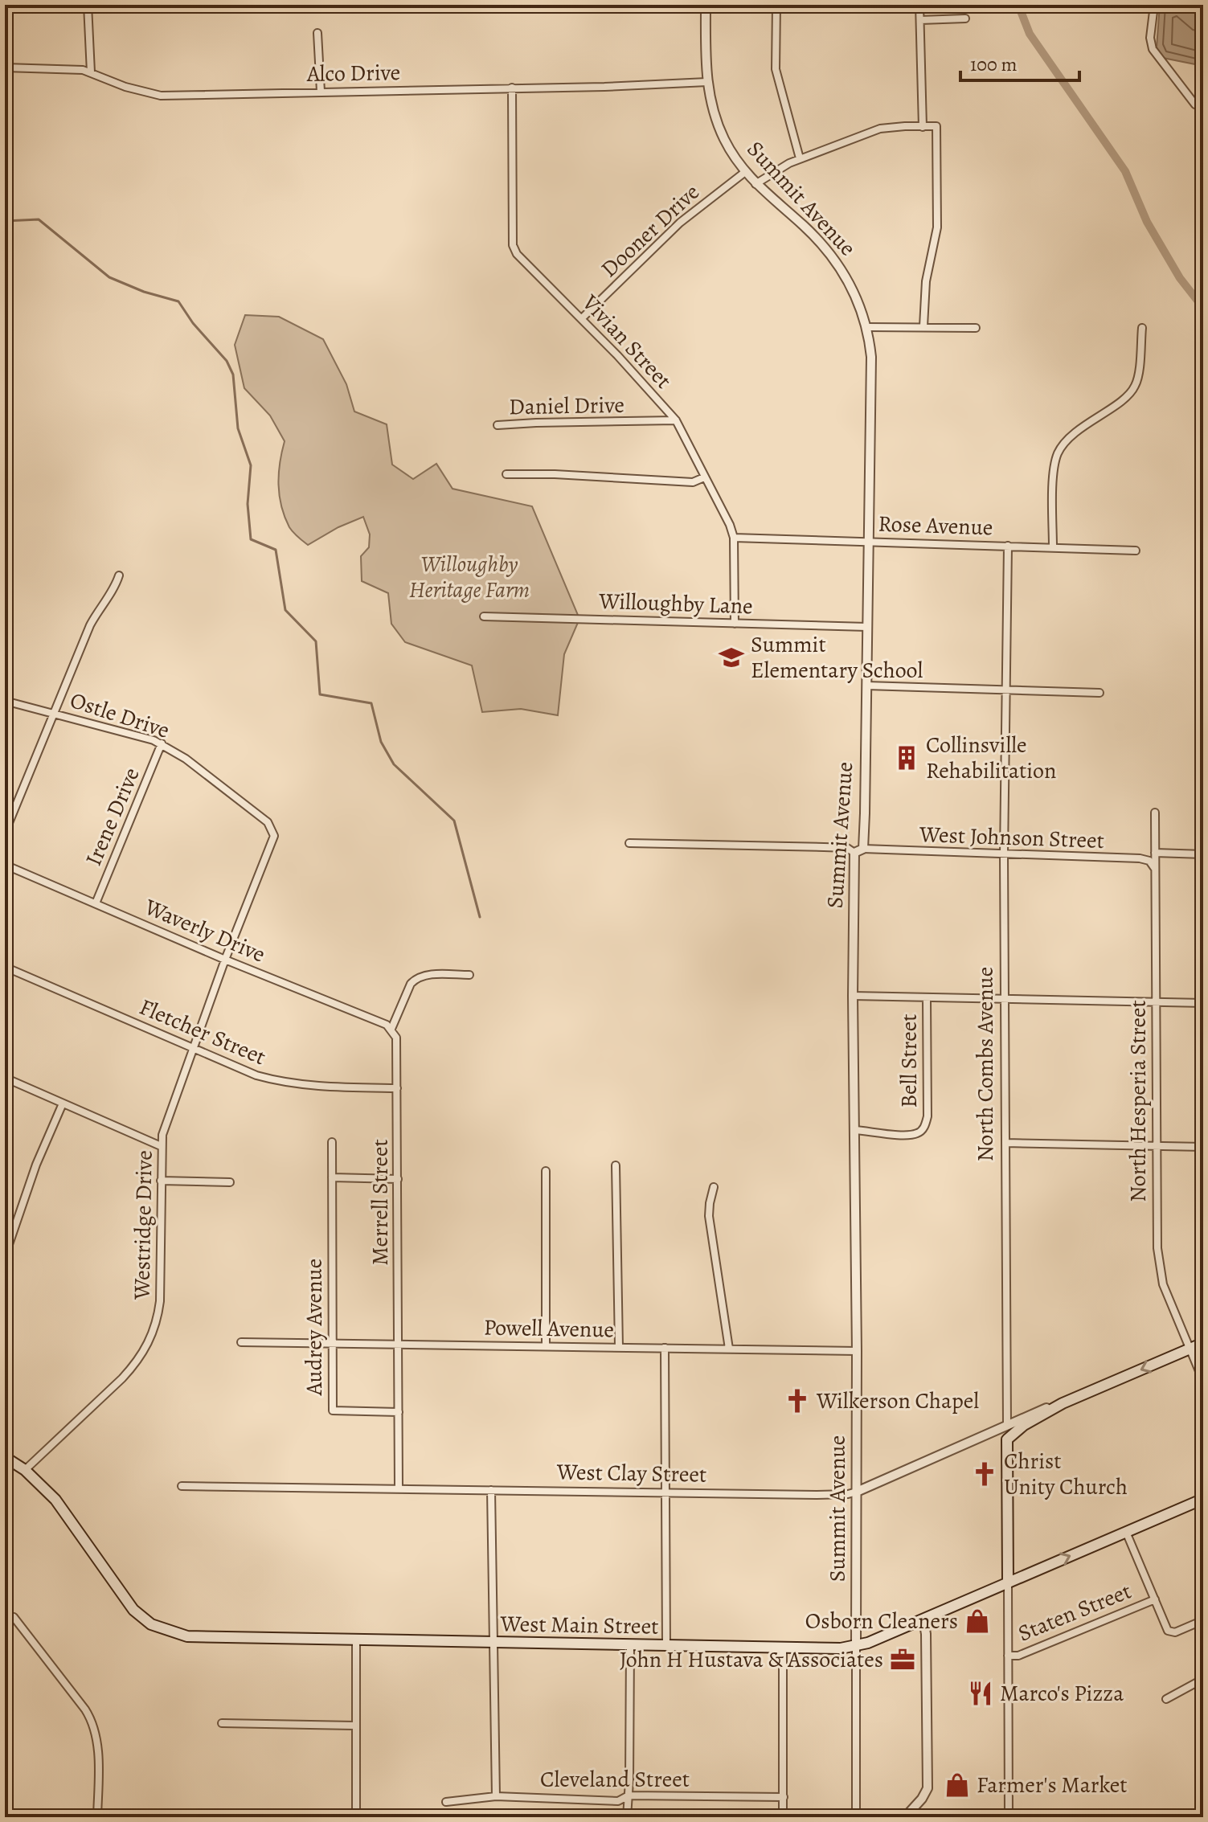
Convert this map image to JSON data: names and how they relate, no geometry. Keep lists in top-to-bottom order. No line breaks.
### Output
{"streets":{"main road":["North Combs Avenue","West Clay Street","West Main Street"],"street":["Alco Drive","Summit Avenue","Dooner Drive","Vivian Street","Daniel Drive","Rose Avenue","Willoughby Lane","Ostle Drive","Irene Drive","West Johnson Street","Waverly Drive","Fletcher Street","Bell Street","North Hesperia Street","Merrell Street","Westridge Drive","Audrey Avenue","Powell Avenue","Staten Street","Cleveland Street"]},"crossings":[["Alco Drive","Summit Avenue"],["Alco Drive","Vivian Street"],["Summit Avenue","Dooner Drive"],["Summit Avenue","Rose Avenue"],["Summit Avenue","Willoughby Lane"],["Summit Avenue","West Johnson Street"],["Summit Avenue","Bell Street"],["Summit Avenue","Powell Avenue"],["Summit Avenue","West Clay Street"],["Summit Avenue","West Main Street"],["Dooner Drive","Vivian Street"],["Vivian Street","Daniel Drive"],["Vivian Street","Rose Avenue"],["Vivian Street","Willoughby Lane"],["Rose Avenue","North Combs Avenue"],["Ostle Drive","Irene Drive"],["Ostle Drive","Westridge Drive"],["Irene Drive","Waverly Drive"],["West Johnson Street","North Combs Avenue"],["West Johnson Street","North Hesperia Street"],["Waverly Drive","Merrell Street"],["Waverly Drive","Westridge Drive"],["Fletcher Street","Merrell Street"],["Fletcher Street","Westridge Drive"],["North Combs Avenue","West Clay Street"],["North Combs Avenue","West Main Street"],["North Hesperia Street","West Clay Street"],["Merrell Street","Audrey Avenue"],["Merrell Street","Powell Avenue"],["Merrell Street","West Clay Street"],["Westridge Drive","West Main Street"],["Audrey Avenue","Powell Avenue"]],"parks":["Willoughby Heritage Farm"],"places":{"school or university":["Summit Elementary School"],"building":["Collinsville Rehabilitation"],"church":["Wilkerson Chapel","Christ Unity Church"],"shop":["Osborn Cleaners","Farmer's Market"],"office":["John H Hustava & Associates"],"restaurant":["Marco's Pizza"]},"scale_bar":"100 m"}
